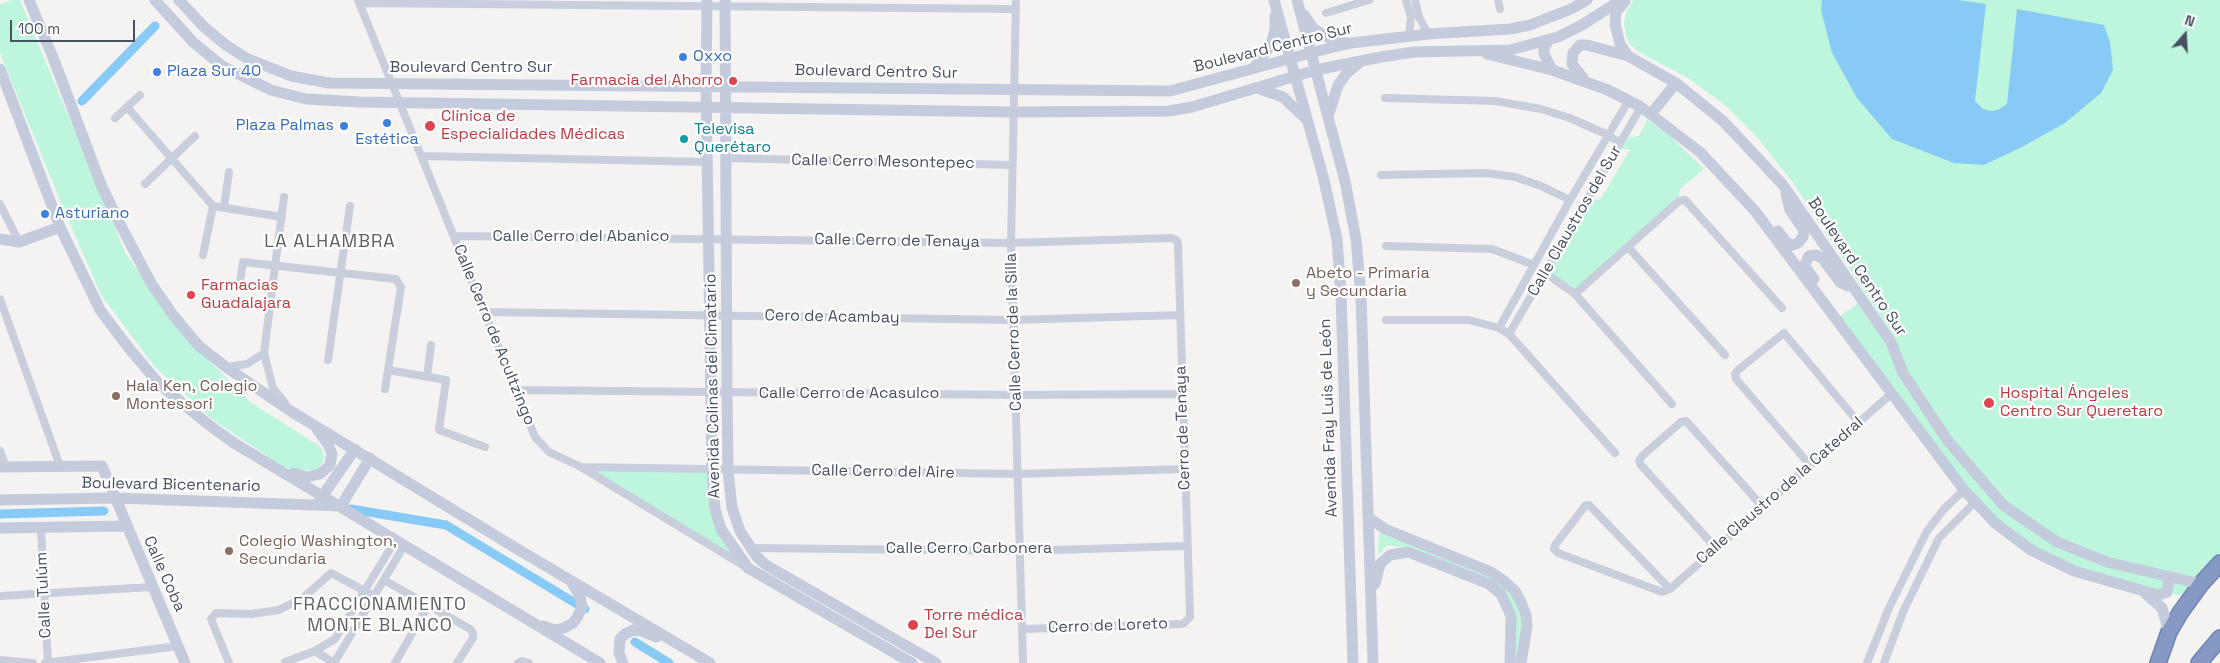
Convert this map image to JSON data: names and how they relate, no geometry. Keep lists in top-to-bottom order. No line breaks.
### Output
{"streets":{"street":["Boulevard Centro Sur","Calle Cerro Mesontepec","Calle Claustros del Sur","Calle Cerro del Abanico","Calle Cerro de Tenaya","Cero de Acambay","Calle Cerro de la Silla","Calle Cerro de Acultzingo","Avenida Colinas del Cimatario","Calle Cerro de Acasulco","Avenida Fray Luis de León","Cerro de Tenaya","Calle Cerro del Aire","Boulevard Bicentenario","Calle Claustro de la Catedral","Calle Cerro Carbonera","Calle Coba","Calle Tulúm","Cerro de Loreto"]},"crossings":[["Boulevard Centro Sur","Calle Cerro de la Silla"],["Boulevard Centro Sur","Calle Cerro de Acultzingo"],["Boulevard Centro Sur","Avenida Colinas del Cimatario"],["Boulevard Centro Sur","Avenida Fray Luis de León"],["Calle Cerro Mesontepec","Calle Cerro de la Silla"],["Calle Cerro Mesontepec","Avenida Colinas del Cimatario"],["Calle Cerro del Abanico","Calle Cerro de Tenaya"],["Calle Cerro del Abanico","Calle Cerro de Acultzingo"],["Calle Cerro del Abanico","Avenida Colinas del Cimatario"],["Calle Cerro de Tenaya","Calle Cerro de la Silla"],["Calle Cerro de Tenaya","Avenida Colinas del Cimatario"],["Calle Cerro de Tenaya","Cerro de Tenaya"],["Cero de Acambay","Calle Cerro de la Silla"],["Cero de Acambay","Calle Cerro de Acultzingo"],["Cero de Acambay","Avenida Colinas del Cimatario"],["Cero de Acambay","Cerro de Tenaya"],["Calle Cerro de la Silla","Calle Cerro de Acasulco"],["Calle Cerro de la Silla","Calle Cerro del Aire"],["Calle Cerro de la Silla","Calle Cerro Carbonera"],["Calle Cerro de la Silla","Cerro de Loreto"],["Calle Cerro de Acultzingo","Avenida Colinas del Cimatario"],["Calle Cerro de Acultzingo","Calle Cerro de Acasulco"],["Calle Cerro de Acultzingo","Calle Cerro del Aire"],["Avenida Colinas del Cimatario","Calle Cerro de Acasulco"],["Avenida Colinas del Cimatario","Calle Cerro del Aire"],["Avenida Colinas del Cimatario","Calle Cerro Carbonera"],["Calle Cerro de Acasulco","Cerro de Tenaya"],["Cerro de Tenaya","Calle Cerro del Aire"],["Cerro de Tenaya","Calle Cerro Carbonera"],["Cerro de Tenaya","Cerro de Loreto"],["Boulevard Bicentenario","Calle Coba"]],"districts":["LA ALHAMBRA","FRACCIONAMIENTO MONTE BLANCO"],"places":["Oxxo","Plaza Sur 40","Farmacia del Ahorro","Estética","Plaza Palmas","Clínica de Especialidades Médicas","Televisa Querétaro","Asturiano","Abeto - Primaria y Secundaria","Farmacias Guadalajara","Hala Ken, Colegio Montessori","Hospital Ángeles Centro Sur Queretaro","Colegio Washington, Secundaria","Torre médica Del Sur"],"scale_bar":"100 m","north":"top"}
